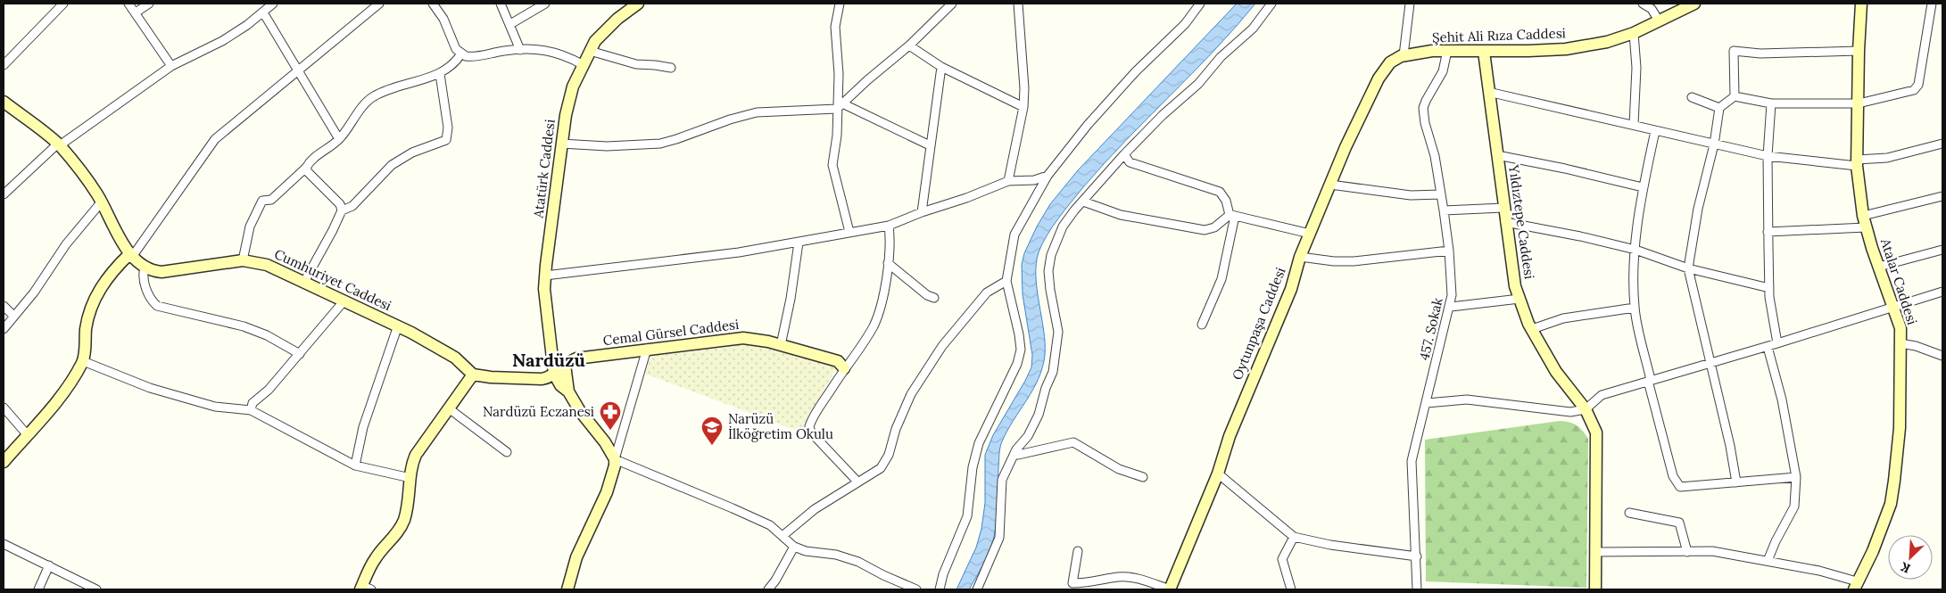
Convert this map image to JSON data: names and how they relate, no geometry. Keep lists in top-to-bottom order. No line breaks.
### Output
{"streets":{"street":["Şehit Ali Rıza Caddesi","Atatürk Caddesi","Yıldıztepe Caddesi","Cumhuriyet Caddesi","Atalar Caddesi","Oytunpaşa Caddesi","457. Sokak","Cemal Gürsel Caddesi"]},"crossings":[["Şehit Ali Rıza Caddesi","Yıldıztepe Caddesi"],["Şehit Ali Rıza Caddesi","Oytunpaşa Caddesi"],["Şehit Ali Rıza Caddesi","457. Sokak"],["Atatürk Caddesi","Cemal Gürsel Caddesi"]],"districts":["Nardüzü"],"places":{"pharmacy":["Nardüzü Eczanesi"],"school or university":["Narüzü İlköğretim Okulu"]},"north":"bottom left"}
